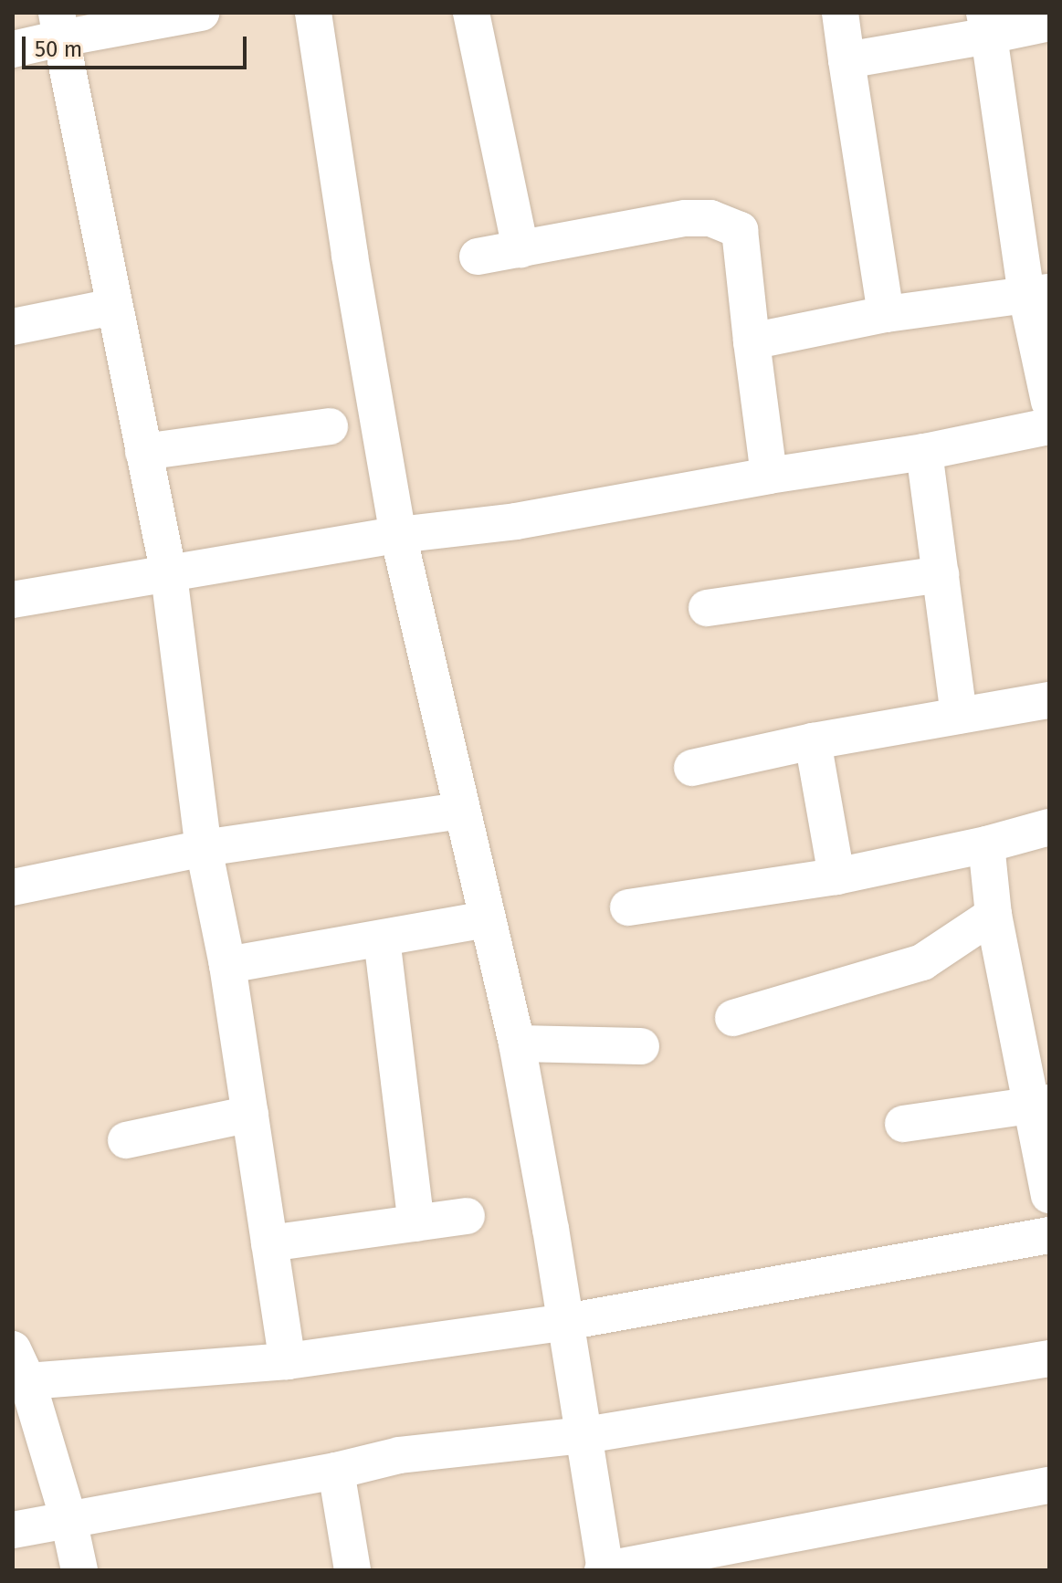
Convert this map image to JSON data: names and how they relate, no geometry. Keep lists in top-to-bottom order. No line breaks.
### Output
{"scale_bar":"50 m"}
